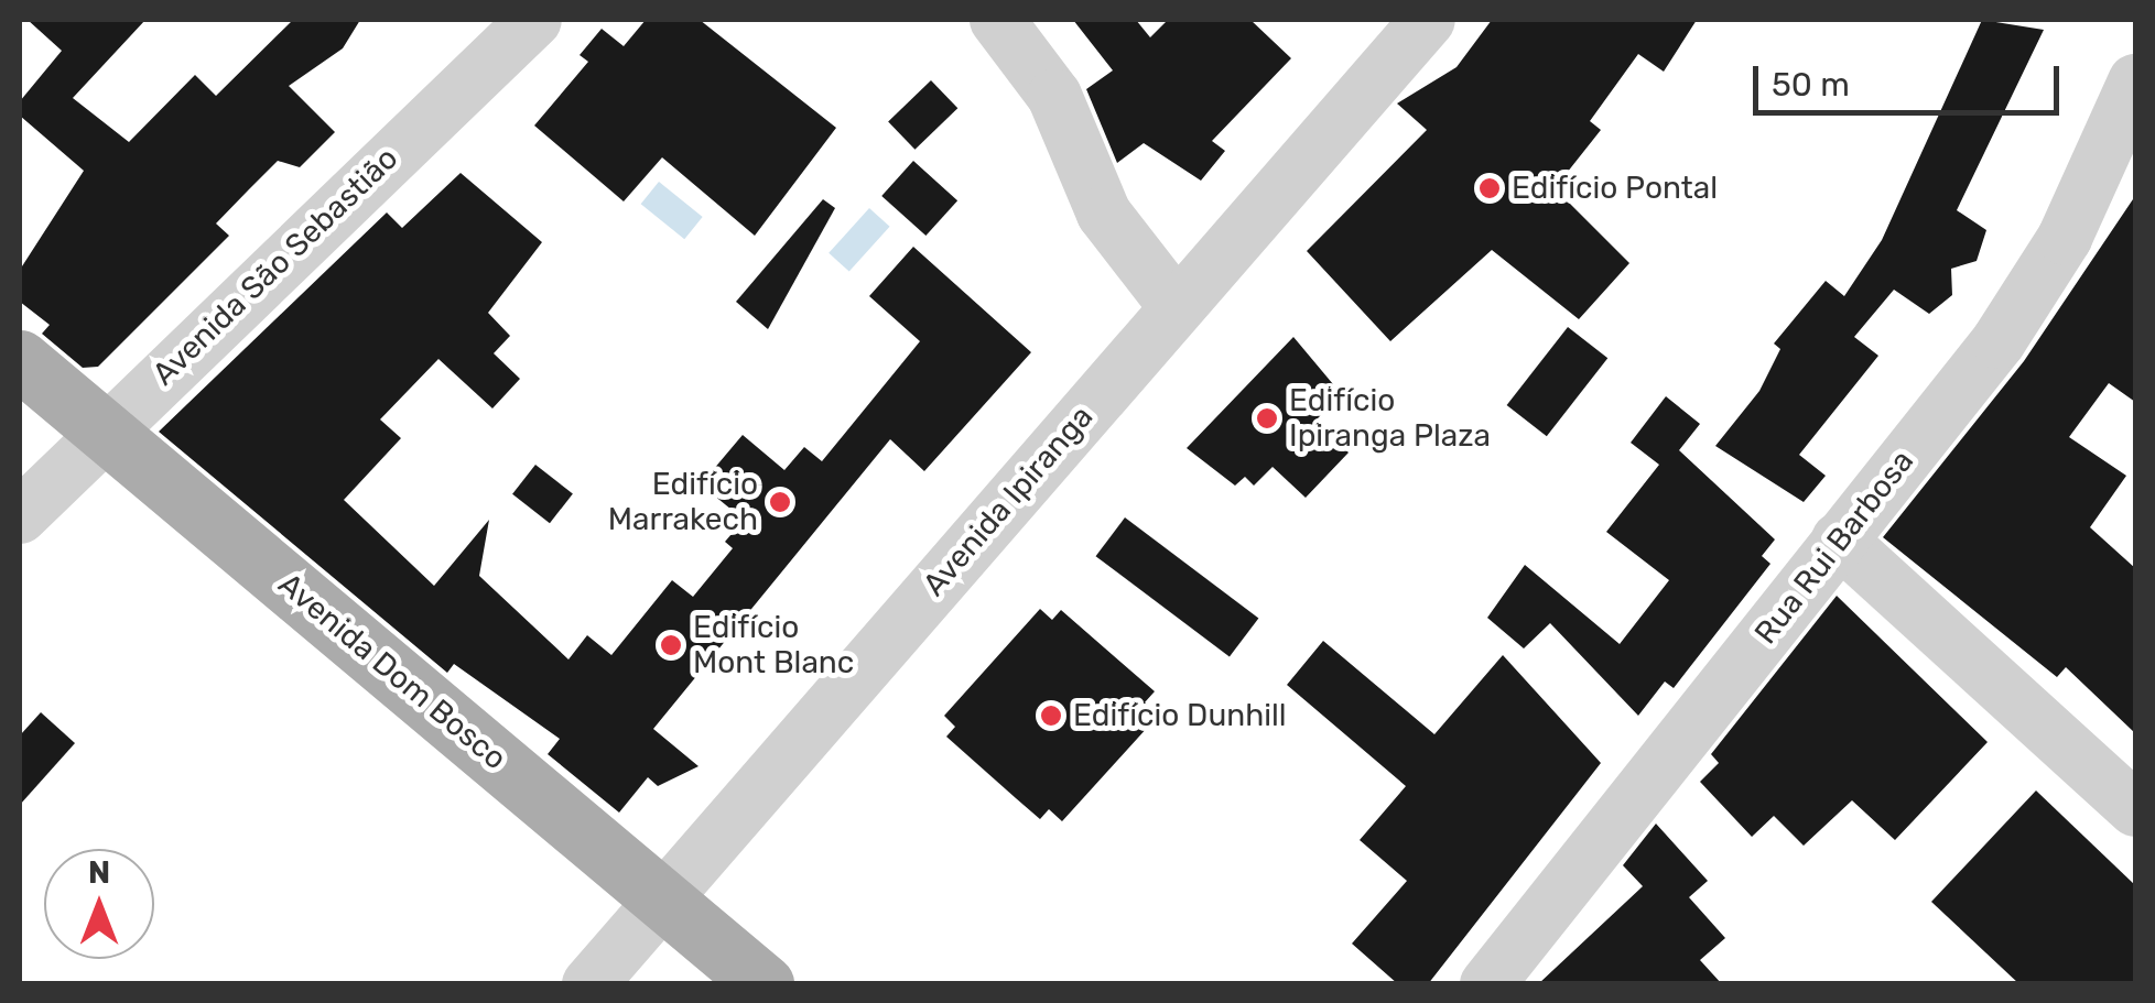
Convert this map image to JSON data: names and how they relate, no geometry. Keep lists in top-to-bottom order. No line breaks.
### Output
{"streets":{"main road":["Avenida Dom Bosco"],"street":["Avenida São Sebastião","Avenida Ipiranga","Rua Rui Barbosa"]},"crossings":[["Avenida São Sebastião","Avenida Dom Bosco"],["Avenida Ipiranga","Avenida Dom Bosco"]],"places":["Edifício Pontal","Edifício Ipiranga Plaza","Edifício Marrakech","Edifício Mont Blanc","Edifício Dunhill"],"scale_bar":"50 m","north":"top"}
